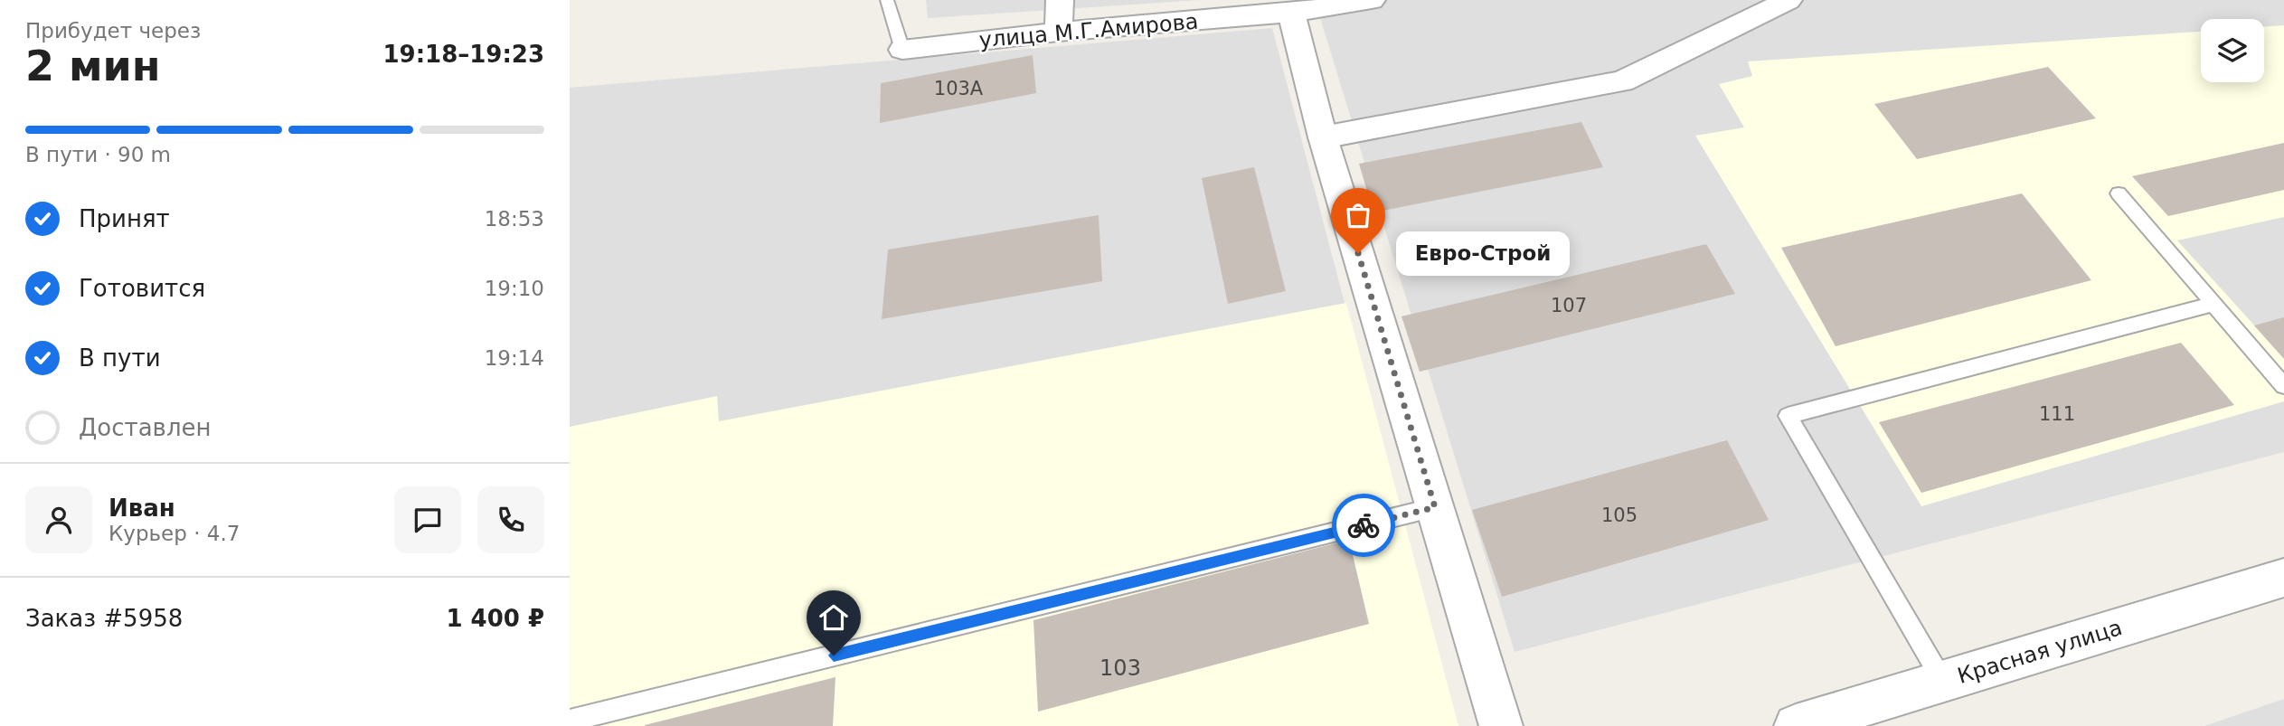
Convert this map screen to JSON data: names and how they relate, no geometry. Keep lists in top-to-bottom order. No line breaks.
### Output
{"streets":{"street":["улица М.Г.Амирова","Красная улица"]},"places":["Евро-Строй"],"house_numbers":["103А","107","111","105","103"],"page":{"heading":["2 мин","Прибудет через","19:18–19:23"],"panel":["Иван","Курьер · 4.7","Заказ #5958","1 400 ₽"],"bar":"В пути · 90 m","list":[["Принят","18:53"],["Готовится","19:10"],["В пути","19:14"],"Доставлен"],"bubble":"Евро-Строй"}}
